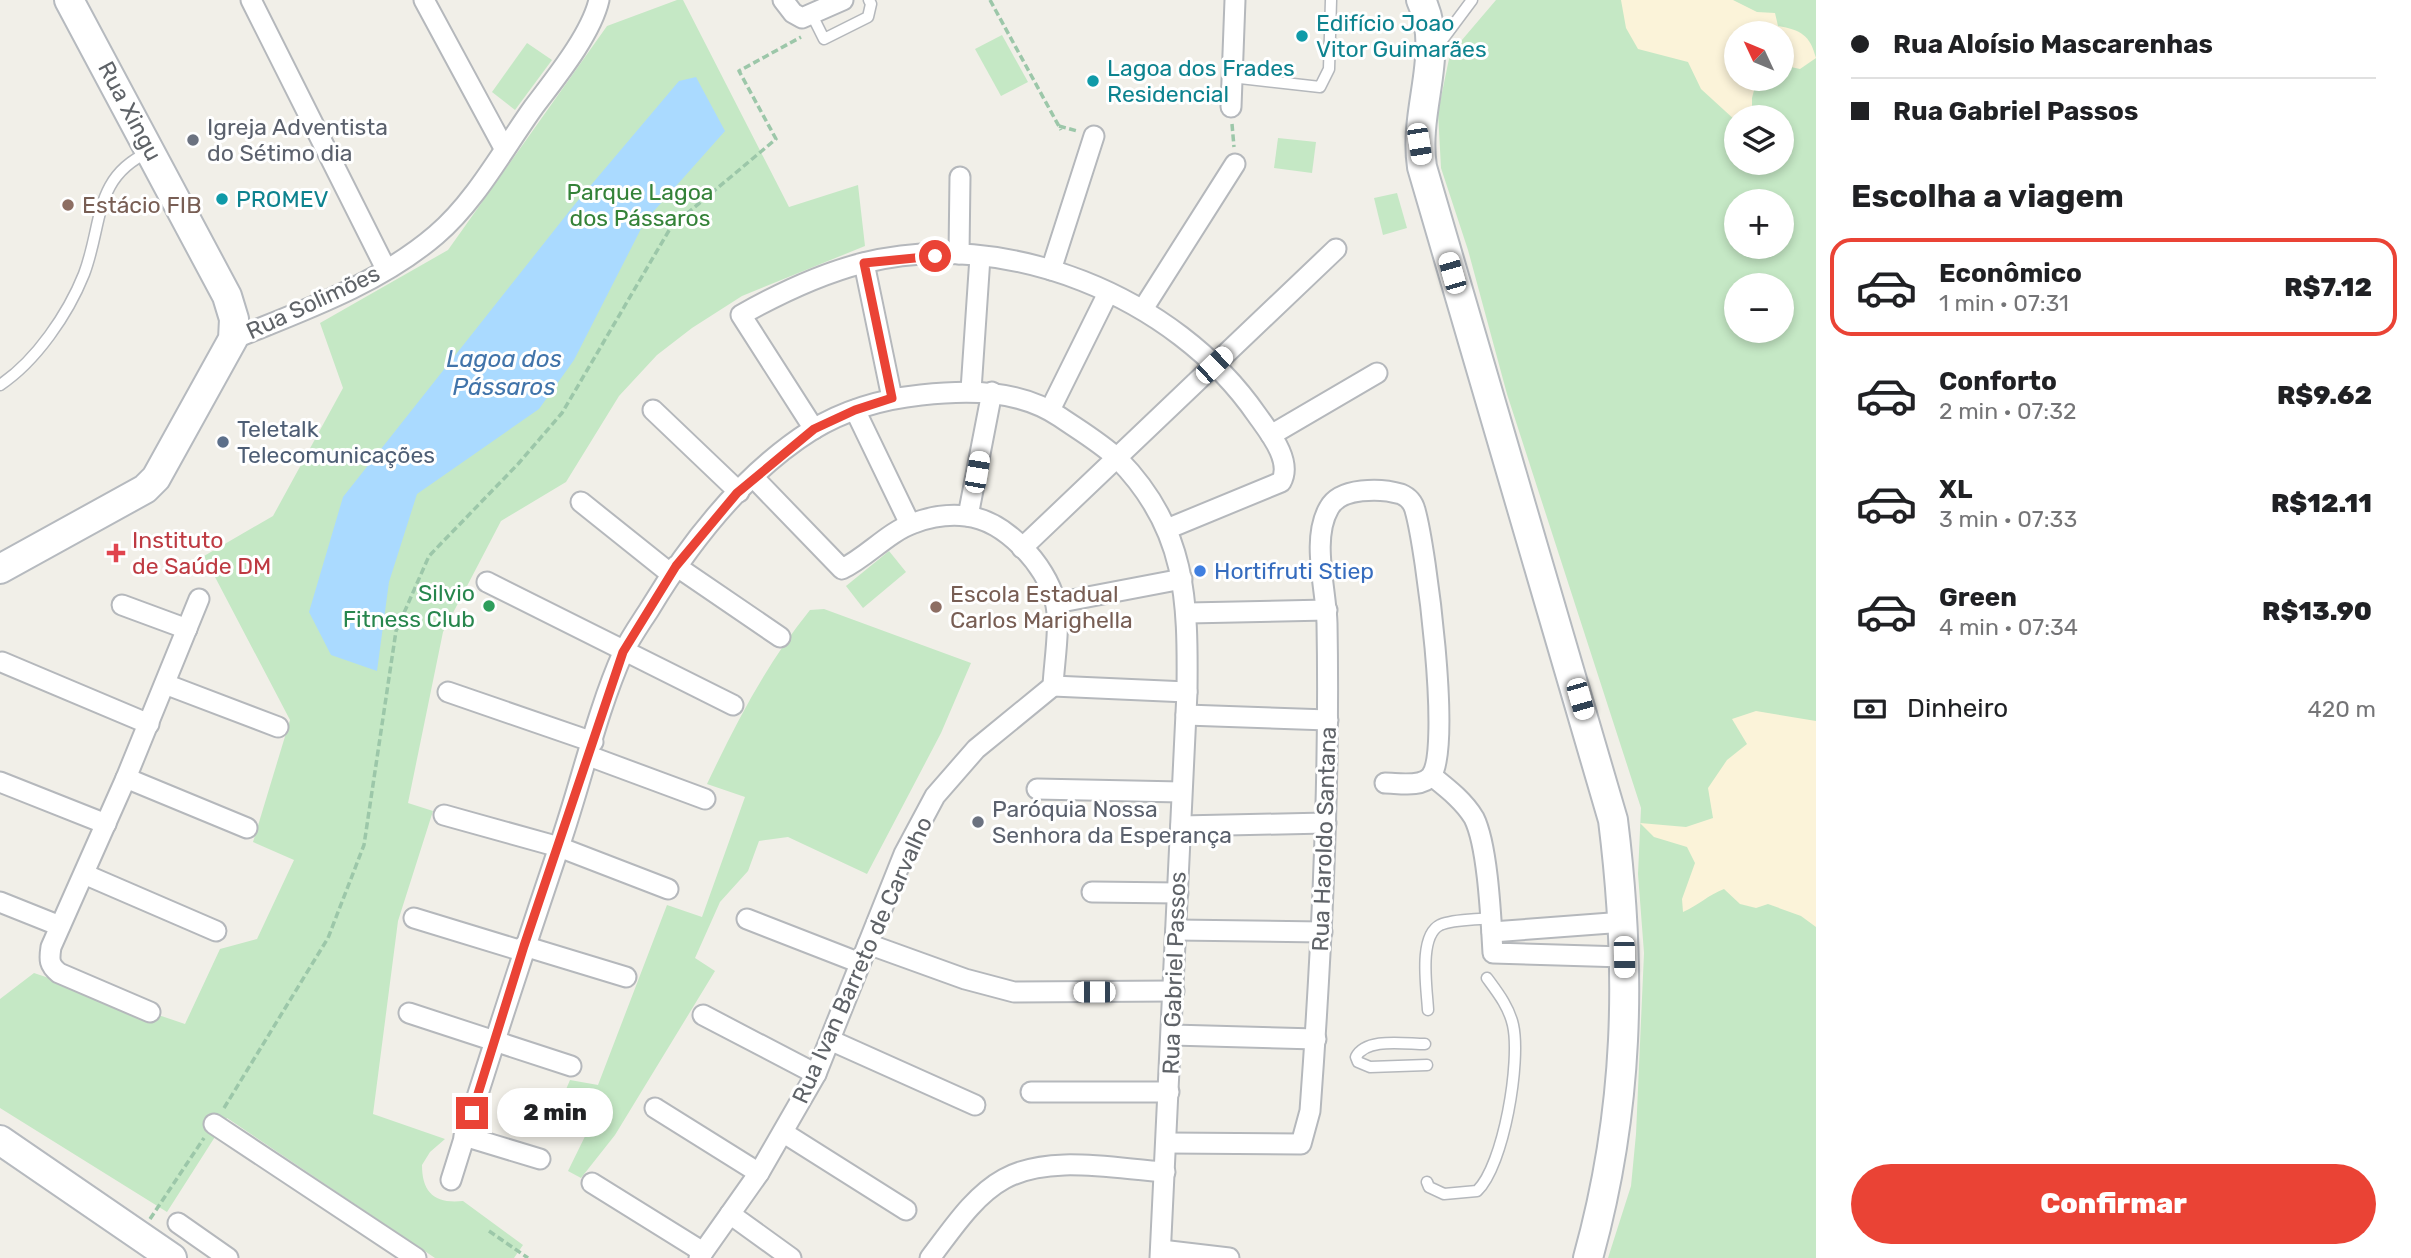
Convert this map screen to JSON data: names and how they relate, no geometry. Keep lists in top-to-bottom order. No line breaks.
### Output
{"streets":{"street":["Rua Xingu","Rua Solimões","Rua Haroldo Santana","Rua Ivan Barreto de Carvalho","Rua Gabriel Passos"]},"crossings":[["Rua Xingu","Rua Solimões"],["Rua Haroldo Santana","Rua Gabriel Passos"]],"water":["Lagoa dos Pássaros"],"parks":["Parque Lagoa dos Pássaros"],"places":{"other":["Edifício Joao Vitor Guimarães","Lagoa dos Frades Residencial","Igreja Adventista do Sétimo dia","PROMEV","Estácio FIB","Teletalk Telecomunicações","Hortifruti Stiep","Silvio Fitness Club","Escola Estadual Carlos Marighella","Paróquia Nossa Senhora da Esperança"],"health":["Instituto de Saúde DM"]},"north":"top left","page":{"banner":["Rua Aloísio Mascarenhas","Rua Gabriel Passos"],"map_buttons":["+","−"],"heading":"Escolha a viagem","list":[{"name":"Econômico","note":"1 min · 07:31","value":"R$7.12"},{"name":"Conforto","note":"2 min · 07:32","value":"R$9.62"},{"name":"XL","note":"3 min · 07:33","value":"R$12.11"},{"name":"Green","note":"4 min · 07:34","value":"R$13.90"}],"pay":["Dinheiro","420 m"],"bubble":"2 min","buttons":"Confirmar"}}
